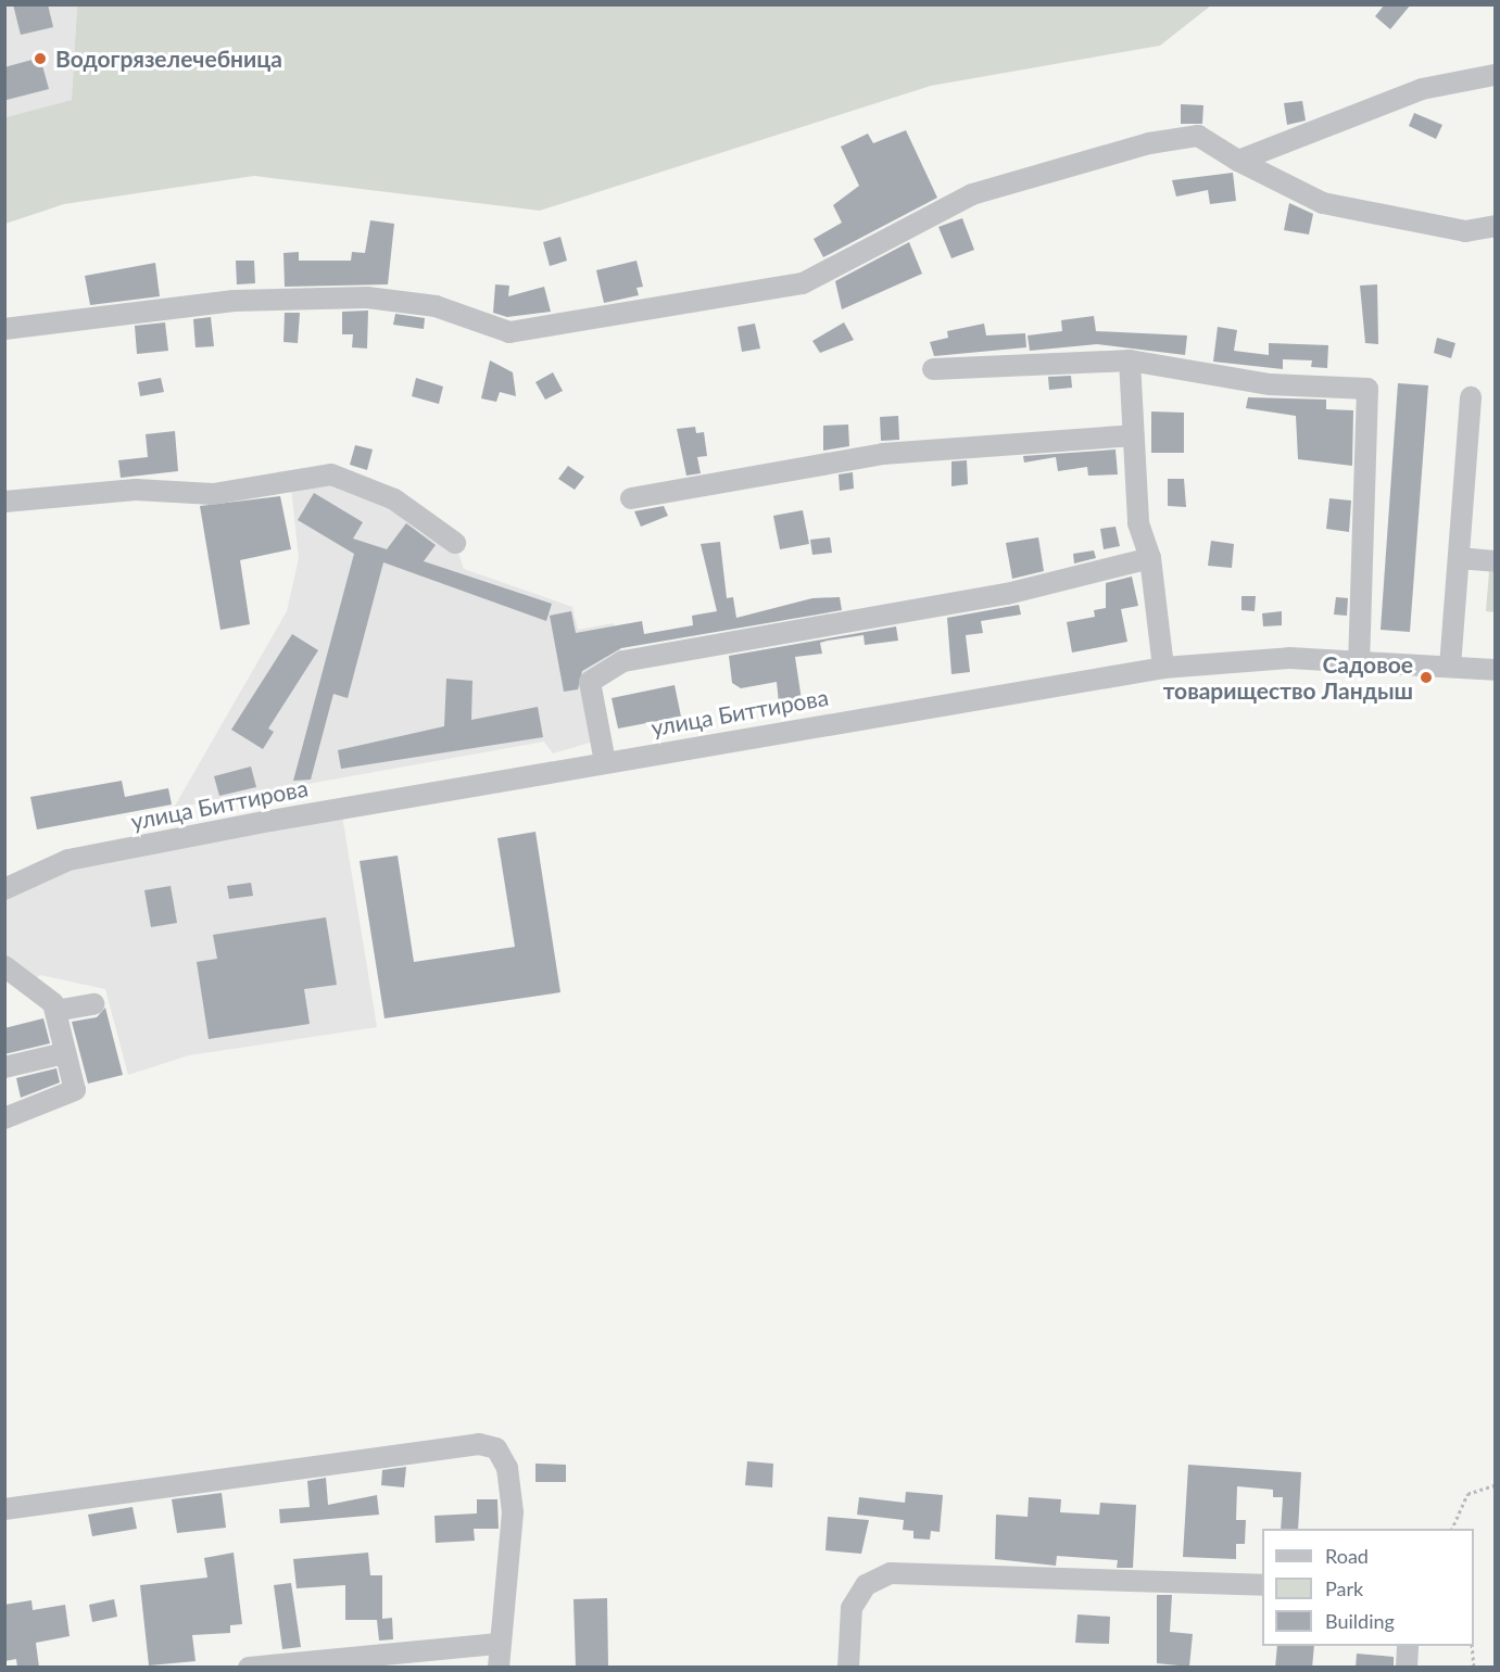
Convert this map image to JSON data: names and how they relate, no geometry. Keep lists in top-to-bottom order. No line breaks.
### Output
{"streets":{"street":["улица Биттирова"]},"places":["Водогрязелечебница","Садовое товарищество Ландыш"],"legend":["Road","Park","Building"]}
